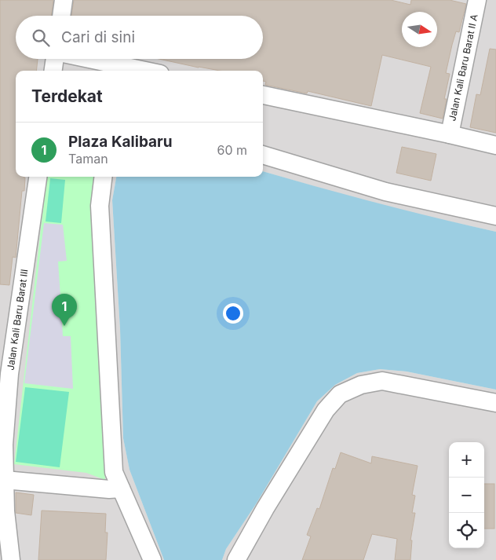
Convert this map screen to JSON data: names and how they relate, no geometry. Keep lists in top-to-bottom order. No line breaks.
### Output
{"streets":{"street":["Jalan Kali Baru Barat II A","Jalan Kali Baru Barat III"]},"north":"right","page":{"search":"Cari di sini","heading":"Terdekat","list":[{"mark":"1","name":"Plaza Kalibaru","note":"Taman","value":"60 m"}],"pins":"1","map_buttons":["+","−"]}}
